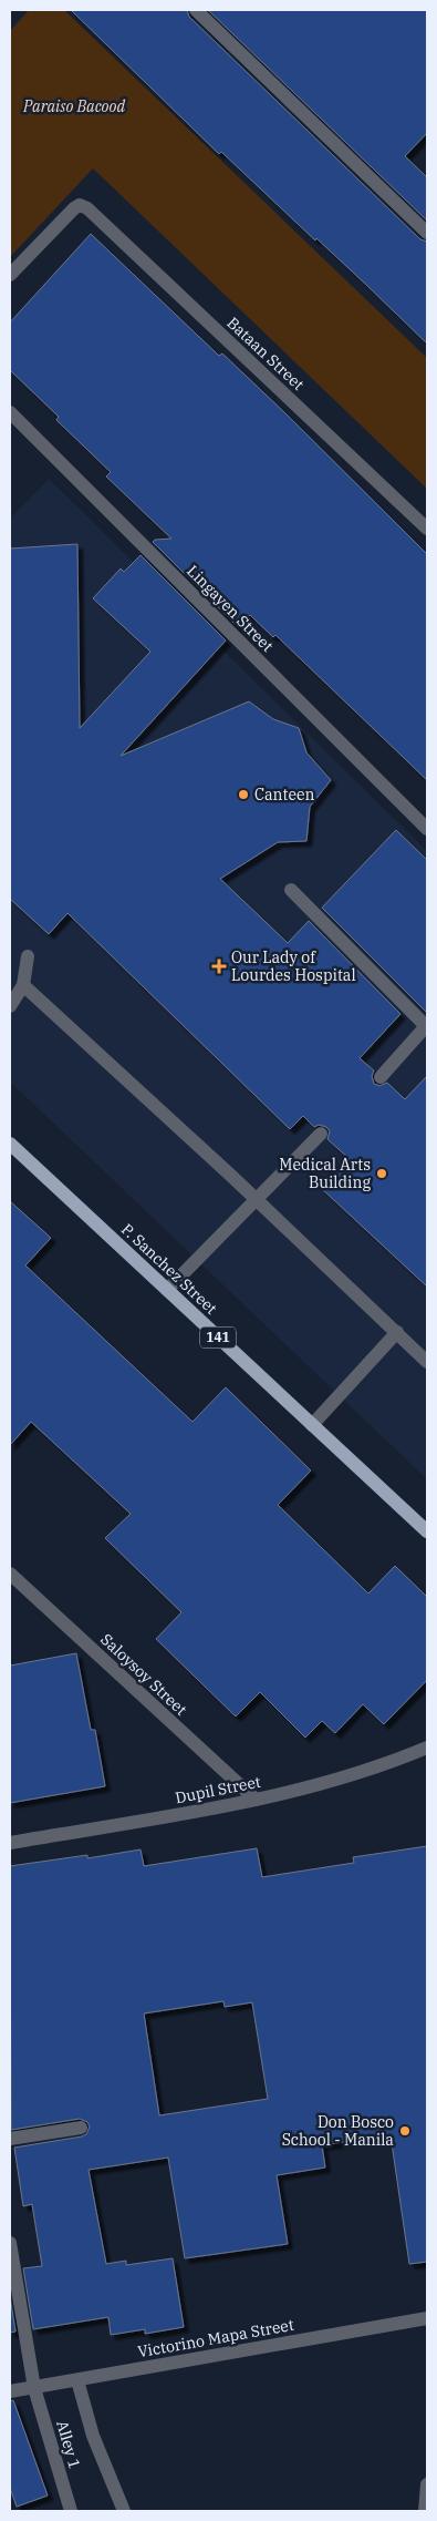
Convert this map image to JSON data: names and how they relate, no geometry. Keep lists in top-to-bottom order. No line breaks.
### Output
{"streets":{"main road":["P. Sanchez Street","141"],"street":["Bataan Street","Lingayen Street","Saloysoy Street","Dupil Street","Victorino Mapa Street","Alley 1"]},"crossings":[["Saloysoy Street","Dupil Street"],["Victorino Mapa Street","Alley 1"]],"parks":["Paraiso Bacood"],"places":{"other":["Canteen","Medical Arts Building","Don Bosco School - Manila"],"health":["Our Lady of Lourdes Hospital"]}}
